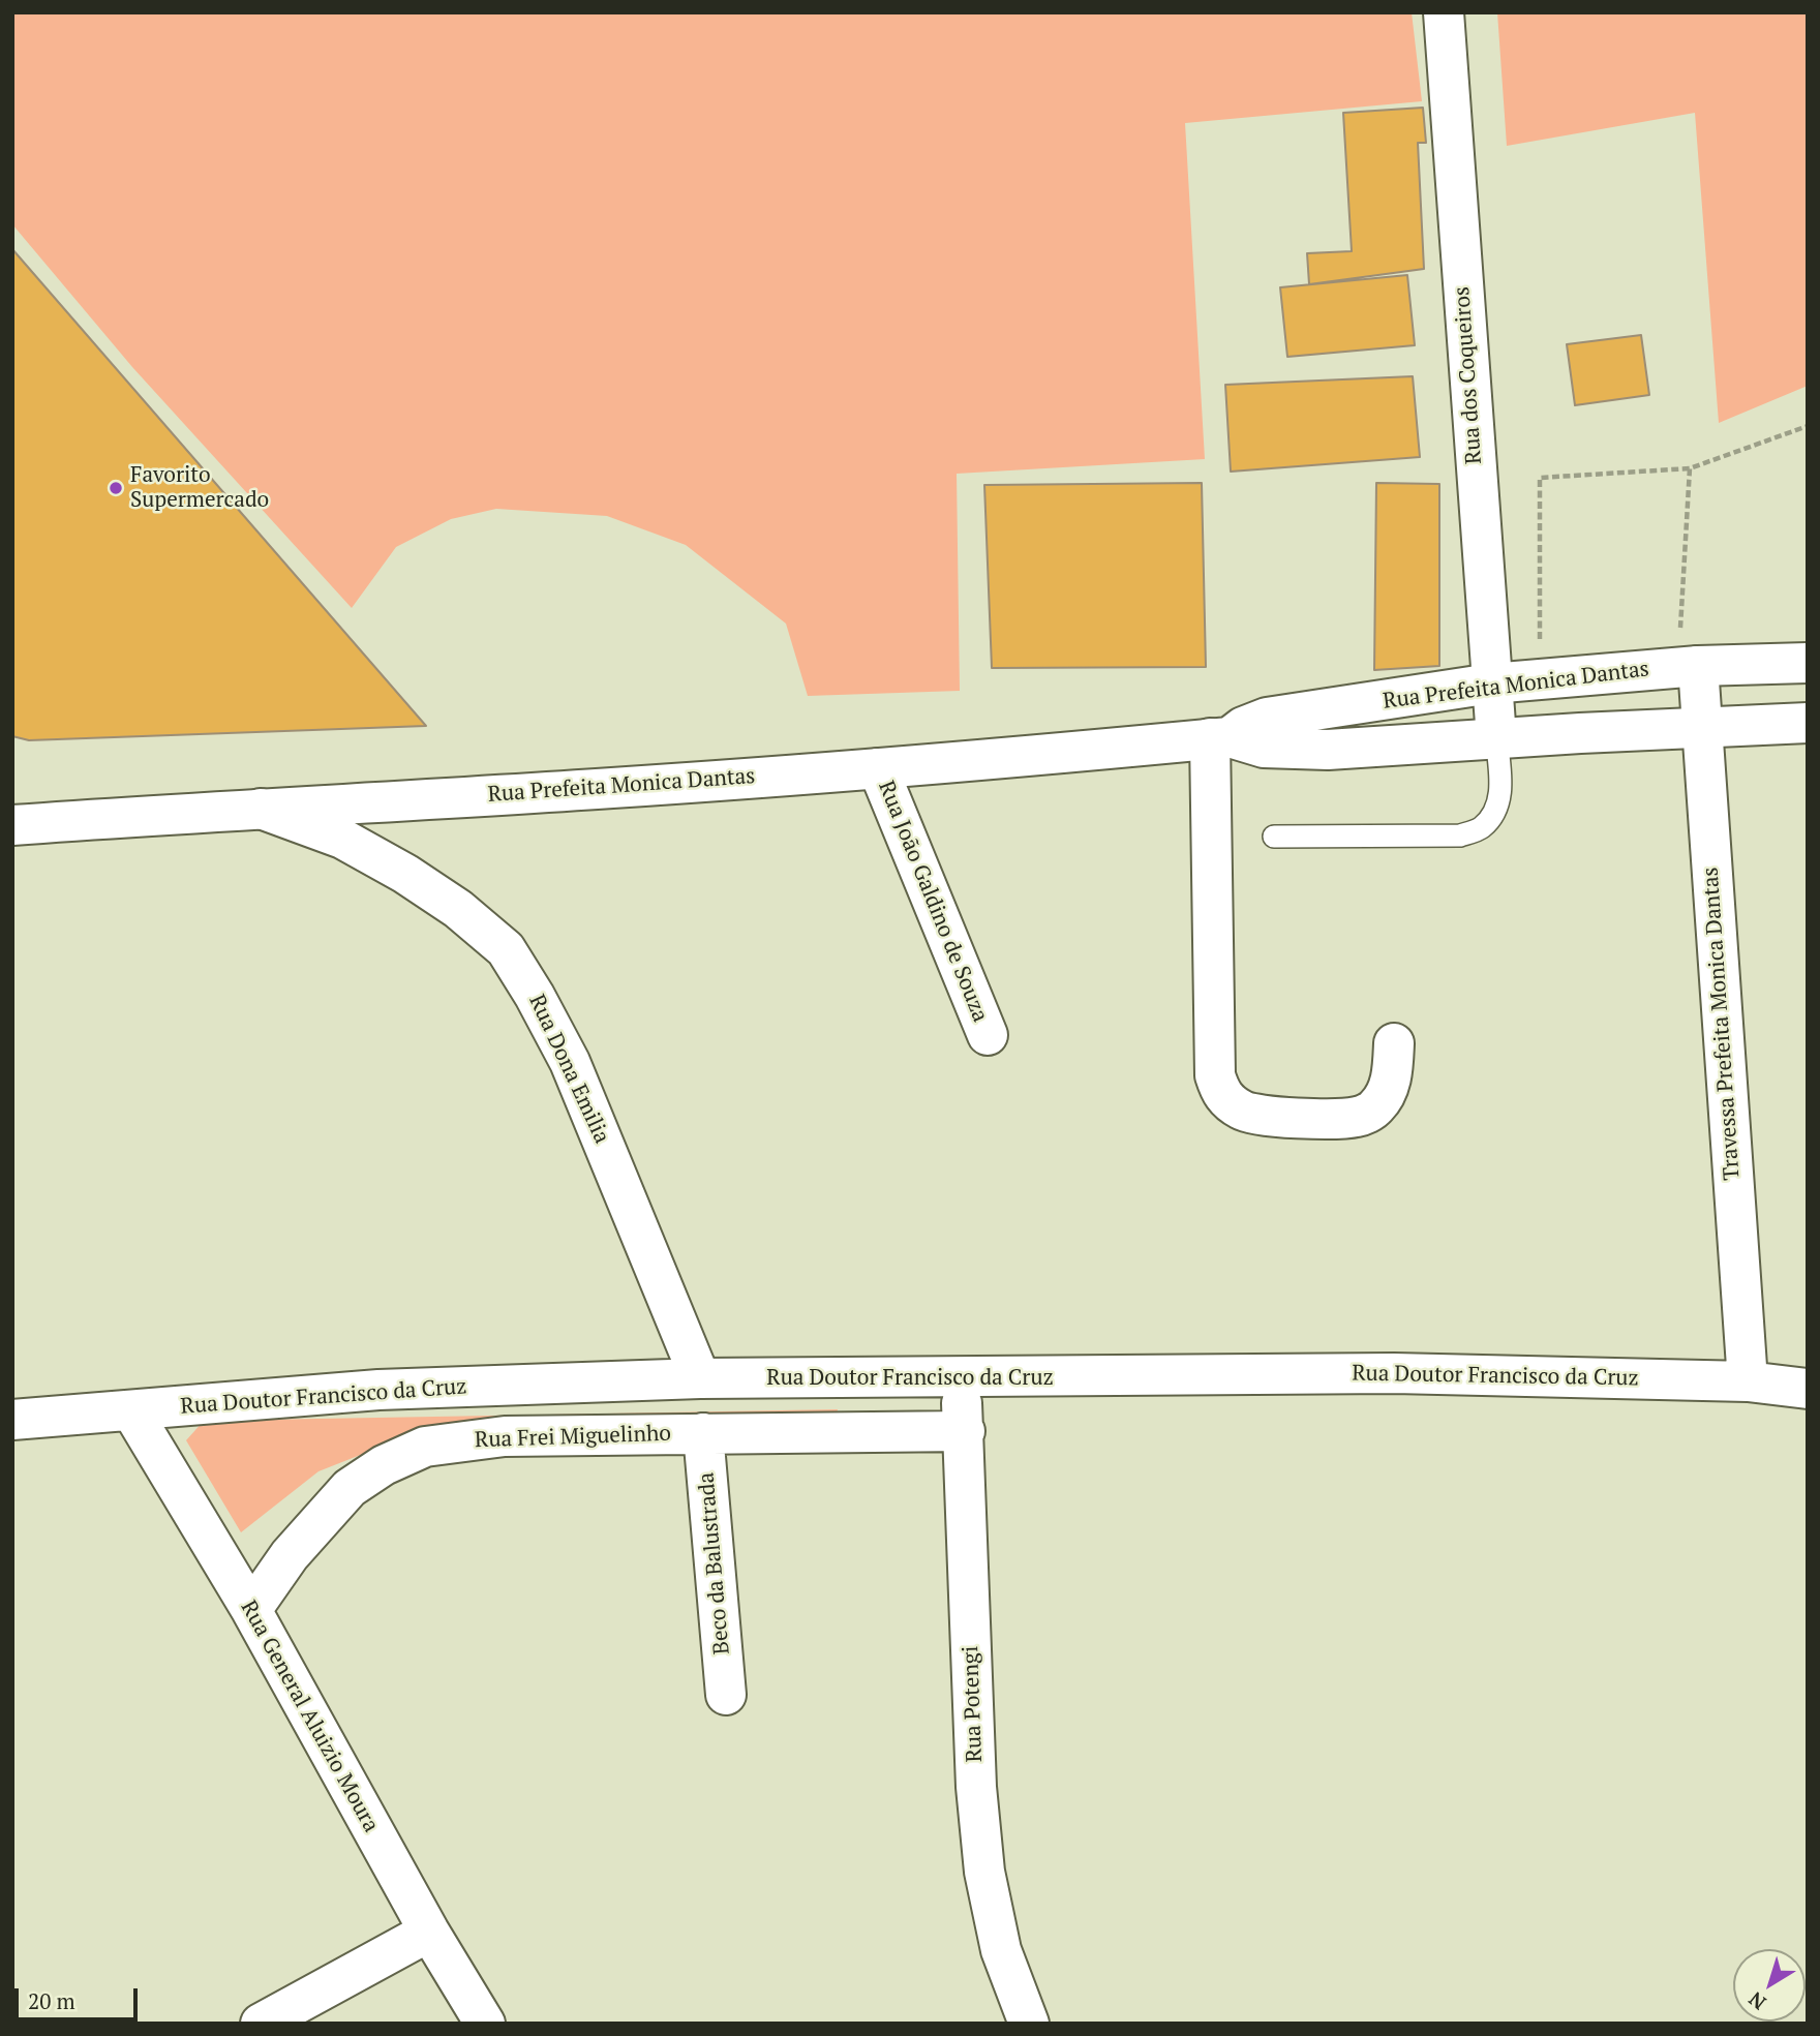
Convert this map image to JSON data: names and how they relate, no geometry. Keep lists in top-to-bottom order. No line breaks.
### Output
{"streets":{"street":["Rua dos Coqueiros","Rua Prefeita Monica Dantas","Rua João Galdino de Souza","Travessa Prefeita Monica Dantas","Rua Dona Emilia","Rua Doutor Francisco da Cruz","Rua Frei Miguelinho","Beco da Balustrada","Rua Potengi","Rua General Aluizio Moura"]},"crossings":[["Rua dos Coqueiros","Rua Prefeita Monica Dantas"],["Rua Prefeita Monica Dantas","Rua João Galdino de Souza"],["Rua Prefeita Monica Dantas","Travessa Prefeita Monica Dantas"],["Rua Prefeita Monica Dantas","Rua Dona Emilia"],["Travessa Prefeita Monica Dantas","Rua Doutor Francisco da Cruz"],["Rua Dona Emilia","Rua Doutor Francisco da Cruz"],["Rua Doutor Francisco da Cruz","Rua Potengi"],["Rua Doutor Francisco da Cruz","Rua General Aluizio Moura"],["Rua Frei Miguelinho","Beco da Balustrada"],["Rua Frei Miguelinho","Rua Potengi"],["Rua Frei Miguelinho","Rua General Aluizio Moura"]],"places":["Favorito Supermercado"],"scale_bar":"20 m","north":"bottom left"}
